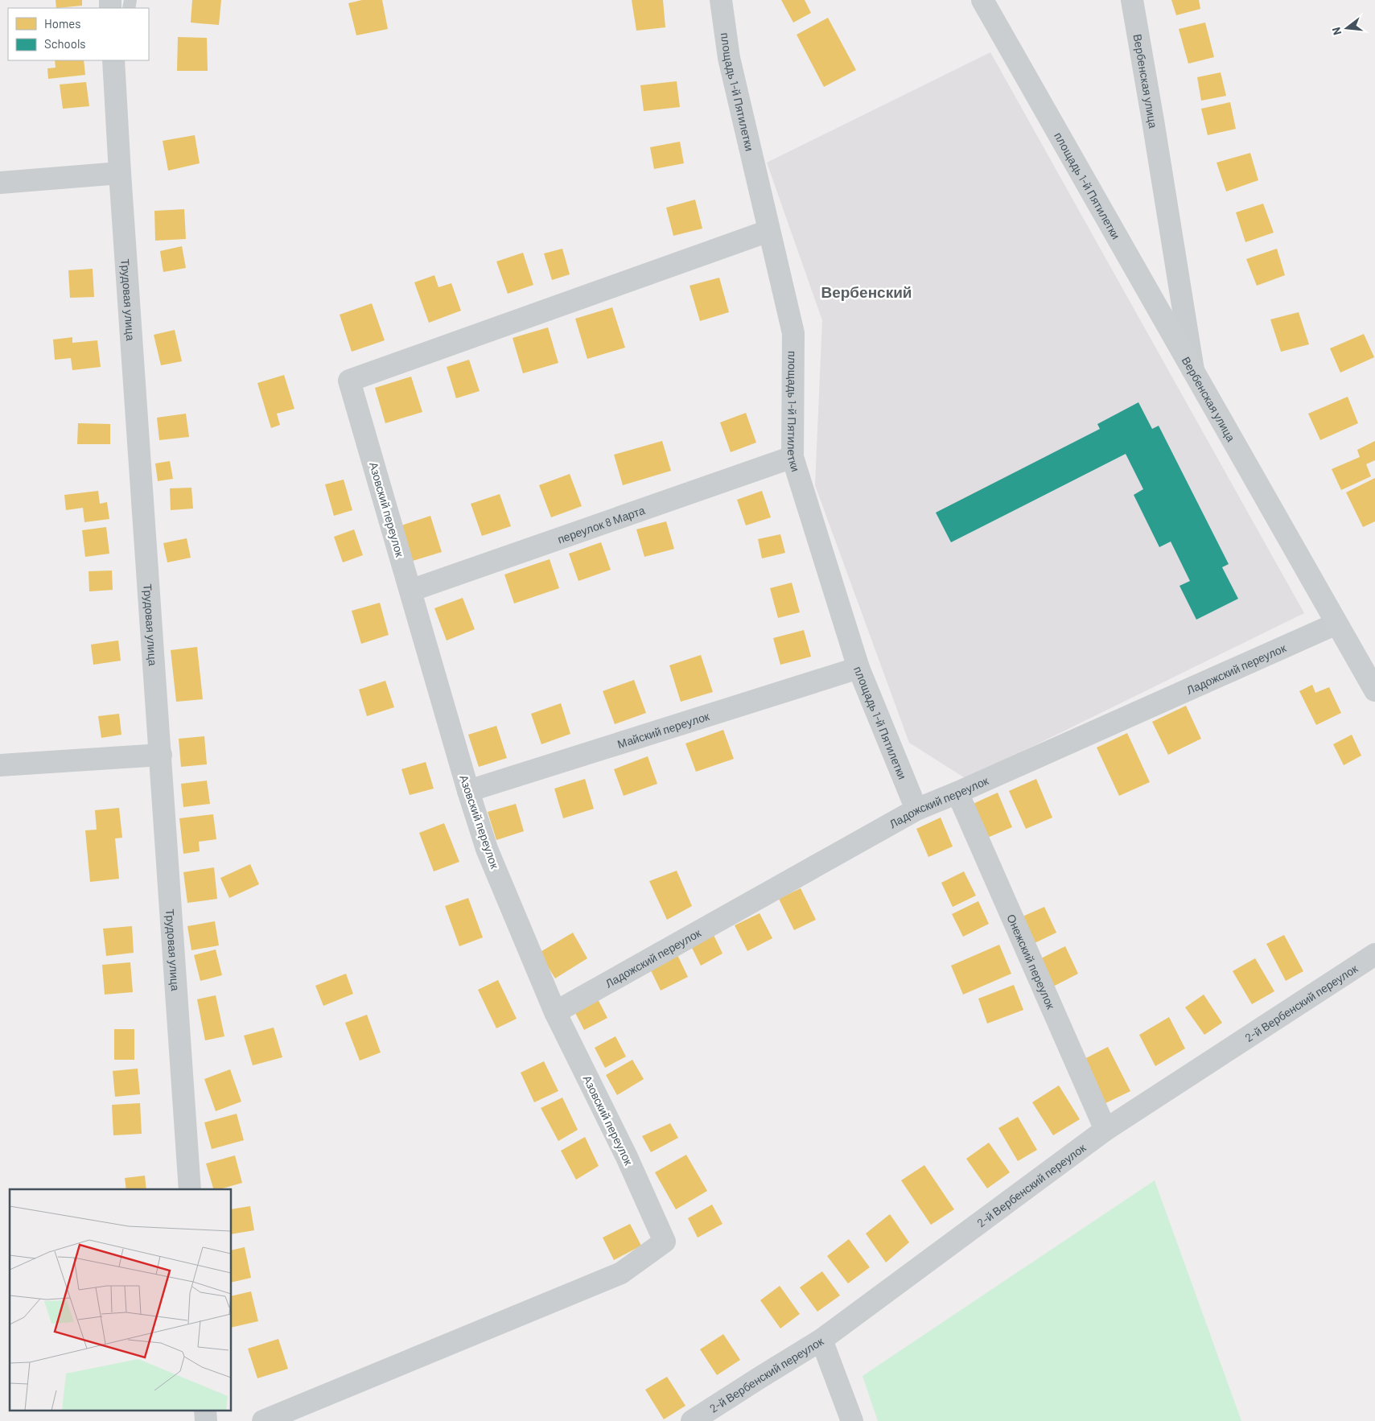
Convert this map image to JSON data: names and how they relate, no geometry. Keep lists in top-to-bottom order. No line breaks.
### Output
{"streets":{"main road":["Вербенская улица","площадь 1-й Пятилетки"],"street":["Трудовая улица","Азовский переулок","переулок 8 Марта","Ладожский переулок","Майский переулок","Онежский переулок","2-й Вербенский переулок"]},"crossings":[["Вербенская улица","площадь 1-й Пятилетки"],["Вербенская улица","Ладожский переулок"],["площадь 1-й Пятилетки","Азовский переулок"],["площадь 1-й Пятилетки","переулок 8 Марта"],["площадь 1-й Пятилетки","Ладожский переулок"],["площадь 1-й Пятилетки","Майский переулок"],["Азовский переулок","переулок 8 Марта"],["Азовский переулок","Ладожский переулок"],["Азовский переулок","Майский переулок"],["Ладожский переулок","Онежский переулок"],["Онежский переулок","2-й Вербенский переулок"]],"districts":["Вербенский"],"legend":["Homes","Schools"],"north":"left"}
